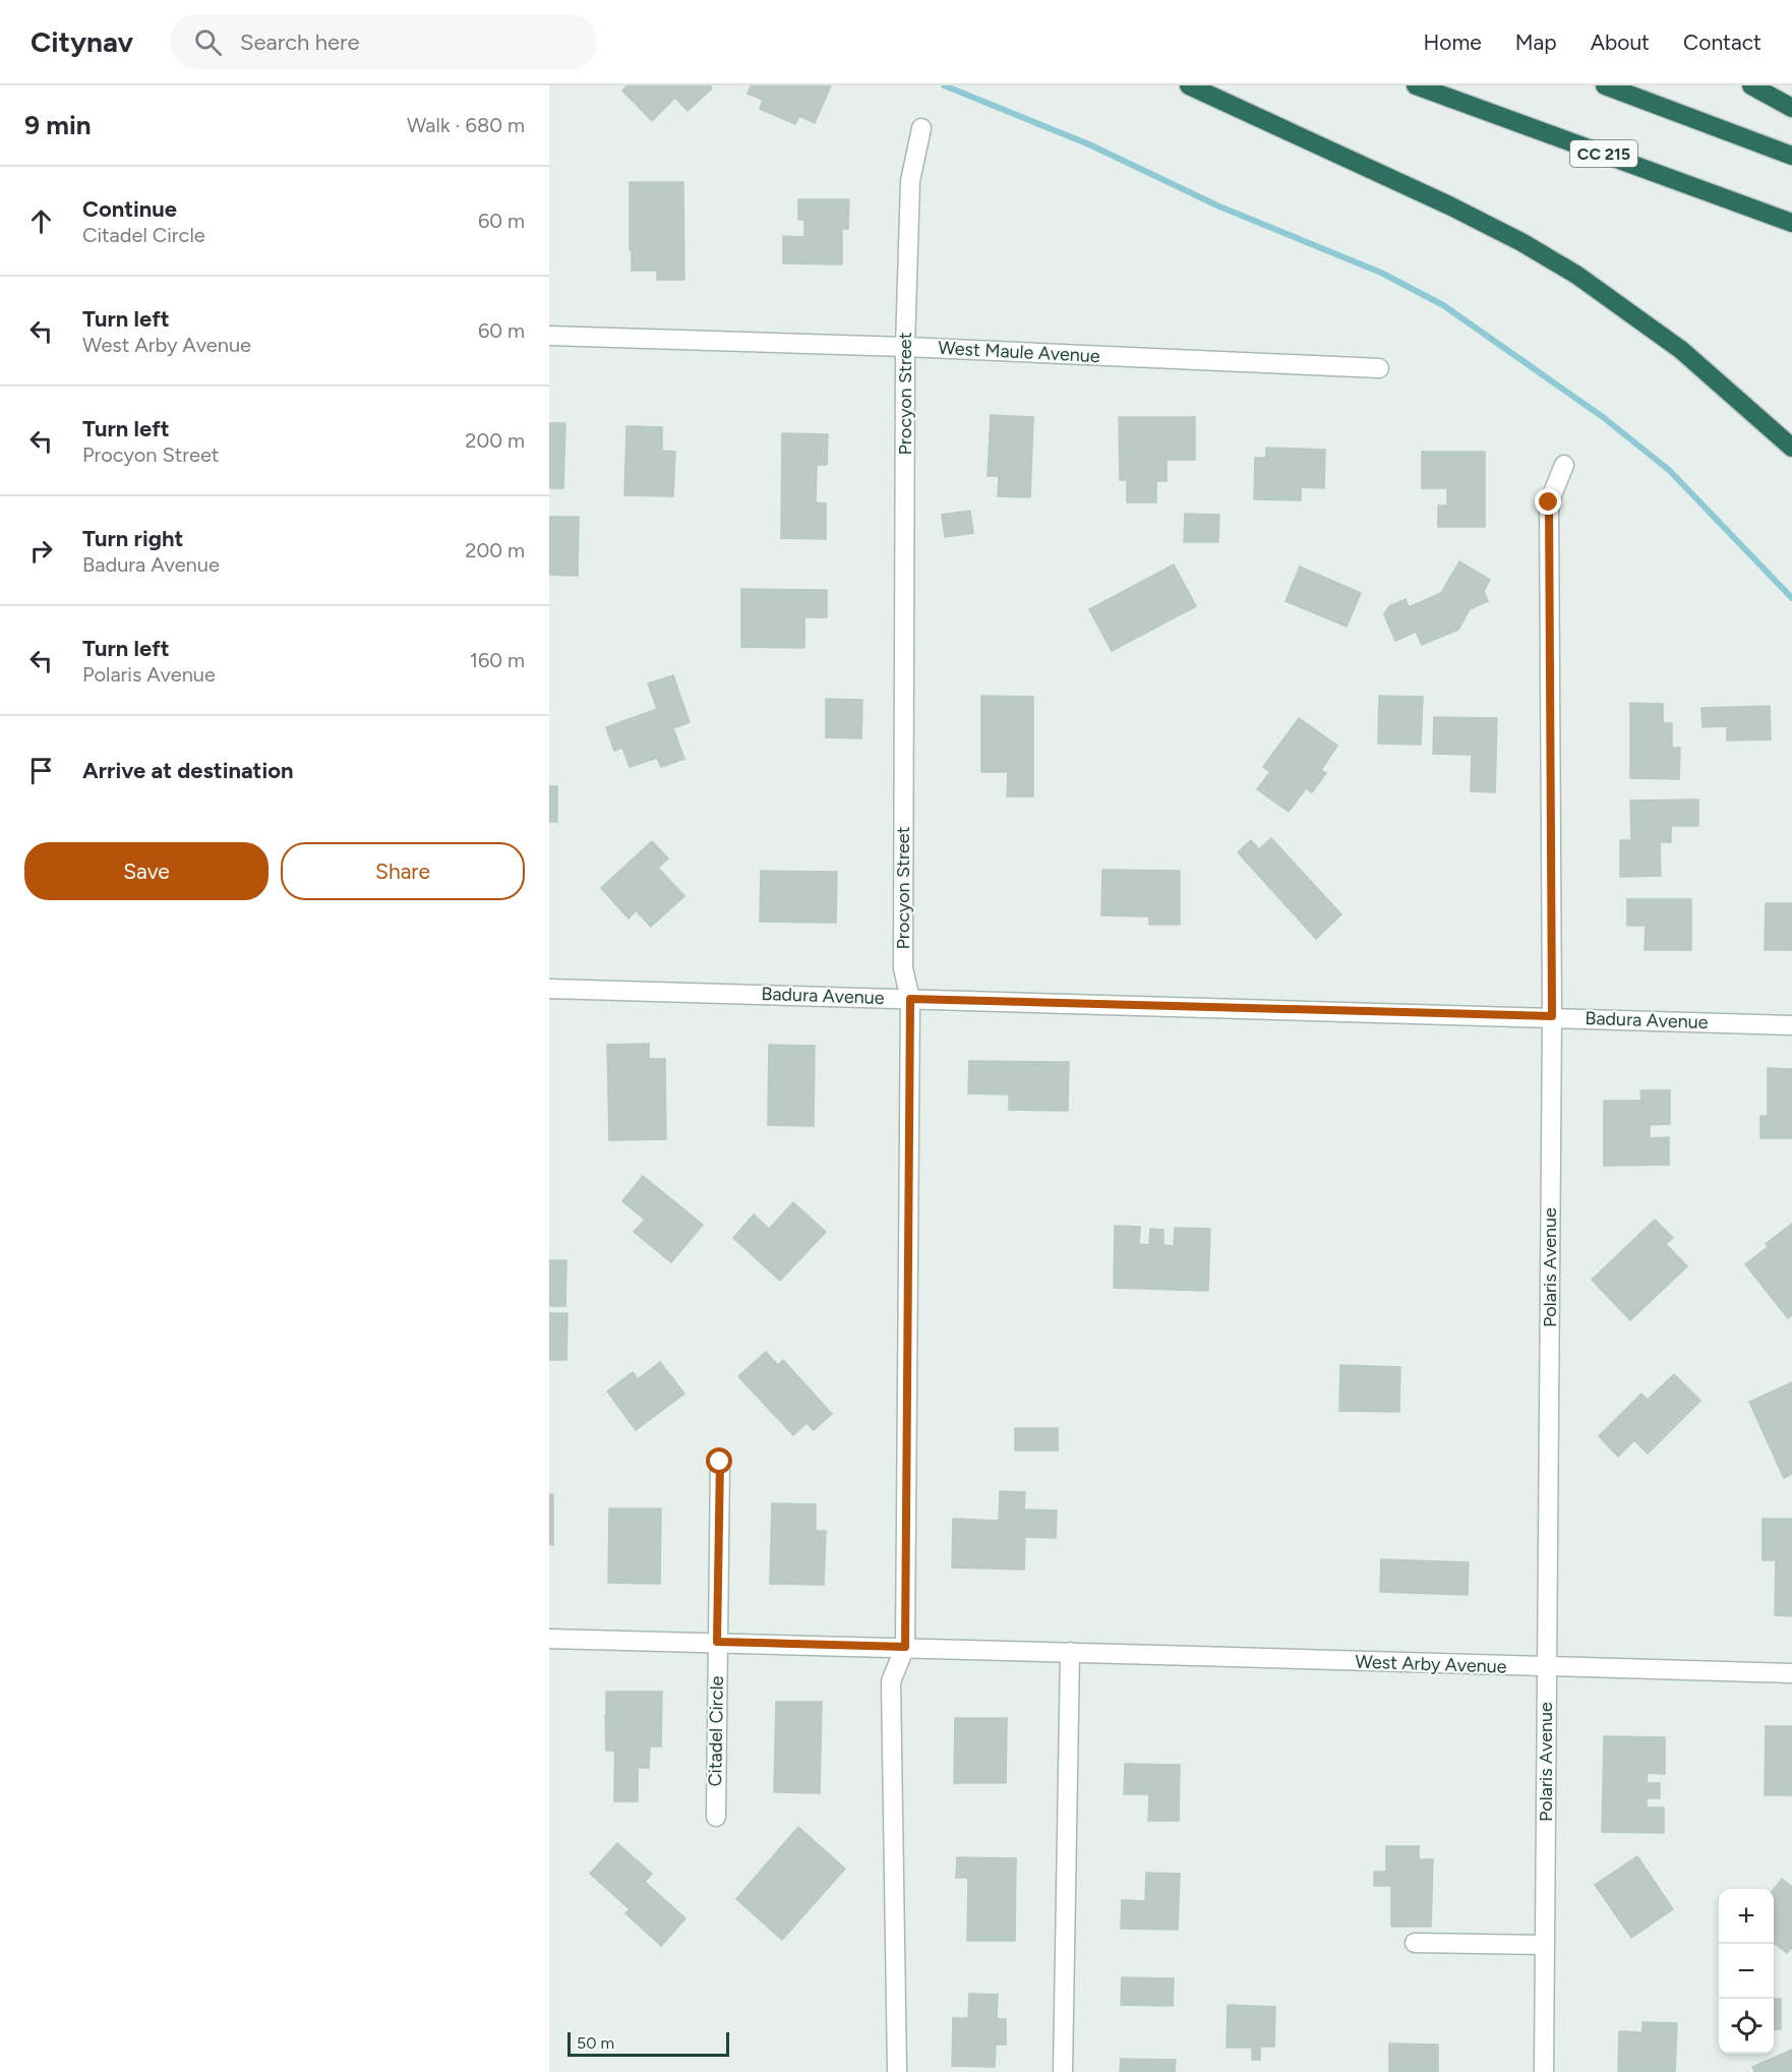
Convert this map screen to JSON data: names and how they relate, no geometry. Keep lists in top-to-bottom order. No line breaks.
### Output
{"streets":{"highway":["CC 215"],"street":["West Maule Avenue","Procyon Street","Badura Avenue","Polaris Avenue","West Arby Avenue","Citadel Circle"]},"crossings":[["West Maule Avenue","Procyon Street"],["Procyon Street","Badura Avenue"],["Procyon Street","West Arby Avenue"],["Badura Avenue","Polaris Avenue"],["Polaris Avenue","West Arby Avenue"],["West Arby Avenue","Citadel Circle"]],"scale_bar":"50 m","page":{"header":"Citynav","search":"Search here","nav":["Home","Map","About","Contact"],"heading":["9 min","Walk · 680 m"],"list":[["Continue","Citadel Circle","60 m"],["Turn left","West Arby Avenue","60 m"],["Turn left","Procyon Street","200 m"],["Turn right","Badura Avenue","200 m"],["Turn left","Polaris Avenue","160 m"],"Arrive at destination"],"buttons":["Save","Share"],"map_buttons":["+","−"],"scale":"50 m"}}
